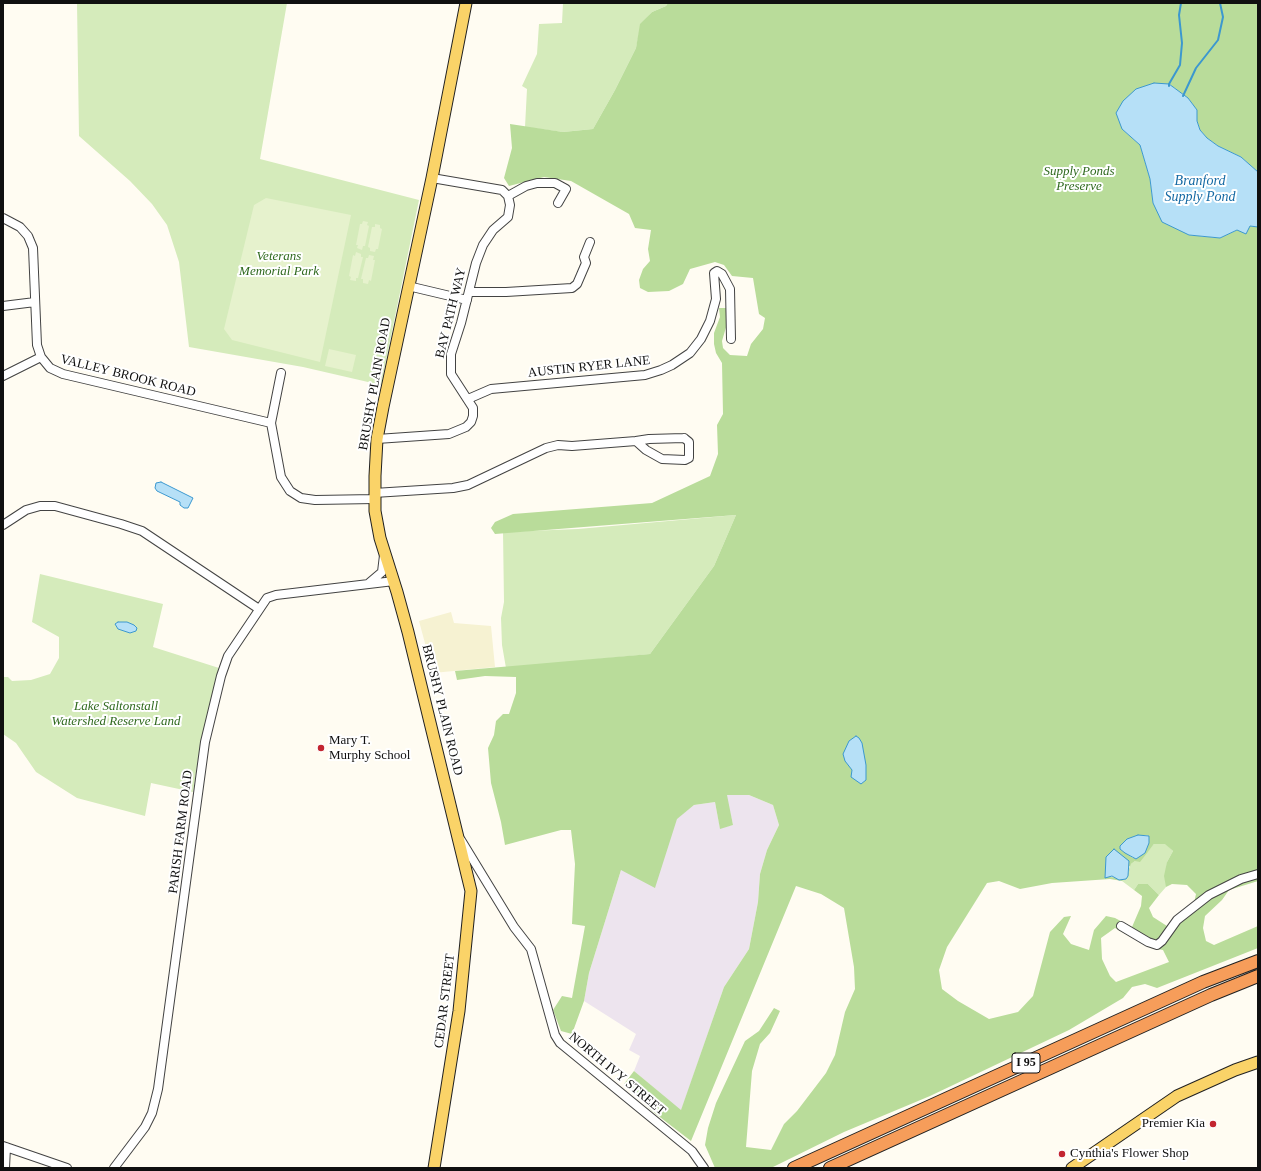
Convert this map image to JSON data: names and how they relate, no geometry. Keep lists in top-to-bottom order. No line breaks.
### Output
{"streets":{"highway":["I 95"],"main road":["BRUSHY PLAIN ROAD","CEDAR STREET"],"street":["BAY PATH WAY","AUSTIN RYER LANE","VALLEY BROOK ROAD","PARISH FARM ROAD","NORTH IVY STREET"]},"crossings":[["BAY PATH WAY","AUSTIN RYER LANE"],["BAY PATH WAY","BRUSHY PLAIN ROAD"],["BRUSHY PLAIN ROAD","PARISH FARM ROAD"],["BRUSHY PLAIN ROAD","CEDAR STREET"],["BRUSHY PLAIN ROAD","NORTH IVY STREET"],["CEDAR STREET","NORTH IVY STREET"]],"water":["Branford Supply Pond"],"parks":["Supply Ponds Preserve","Veterans Memorial Park","Lake Saltonstall Watershed Reserve Land"],"places":["Mary T. Murphy School","Premier Kia","Cynthia's Flower Shop"]}
